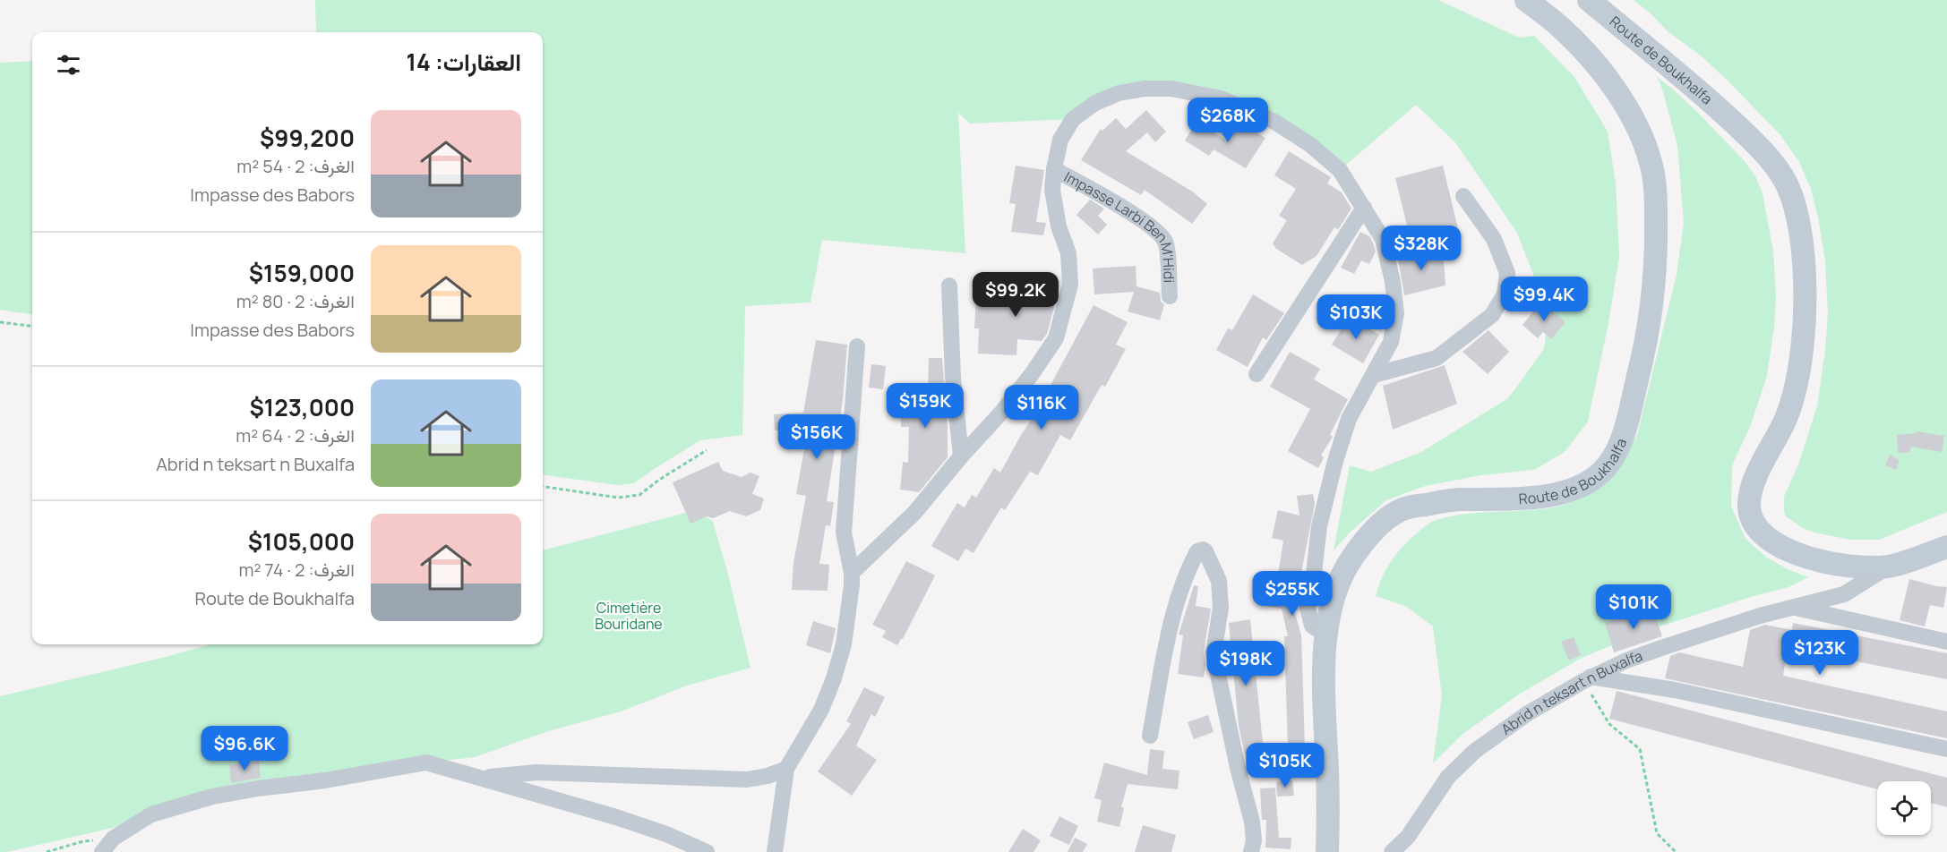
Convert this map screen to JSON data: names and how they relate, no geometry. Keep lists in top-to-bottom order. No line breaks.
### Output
{"streets":{"main road":["Route de Boukhalfa"],"street":["Impasse Larbi Ben M'Hidi","Abrid n teksart n Buxalfa"]},"crossings":[["Route de Boukhalfa","Abrid n teksart n Buxalfa"]],"parks":["Cimetière Bouridane"],"page":{"heading":"العقارات: 14","list":[{"name":"$99,200","note":"الغرف: 2 · 54 m² · Impasse des Babors"},{"name":"$159,000","note":"الغرف: 2 · 80 m² · Impasse des Babors"},{"name":"$123,000","note":"الغرف: 2 · 64 m² · Abrid n teksart n Buxalfa"},{"name":"$105,000","note":"الغرف: 2 · 74 m² · Route de Boukhalfa"}],"price":["$268K","$328K","$99.2K","$99.4K","$103K","$159K","$116K","$156K","$255K","$101K","$123K","$198K","$96.6K","$105K"]}}
